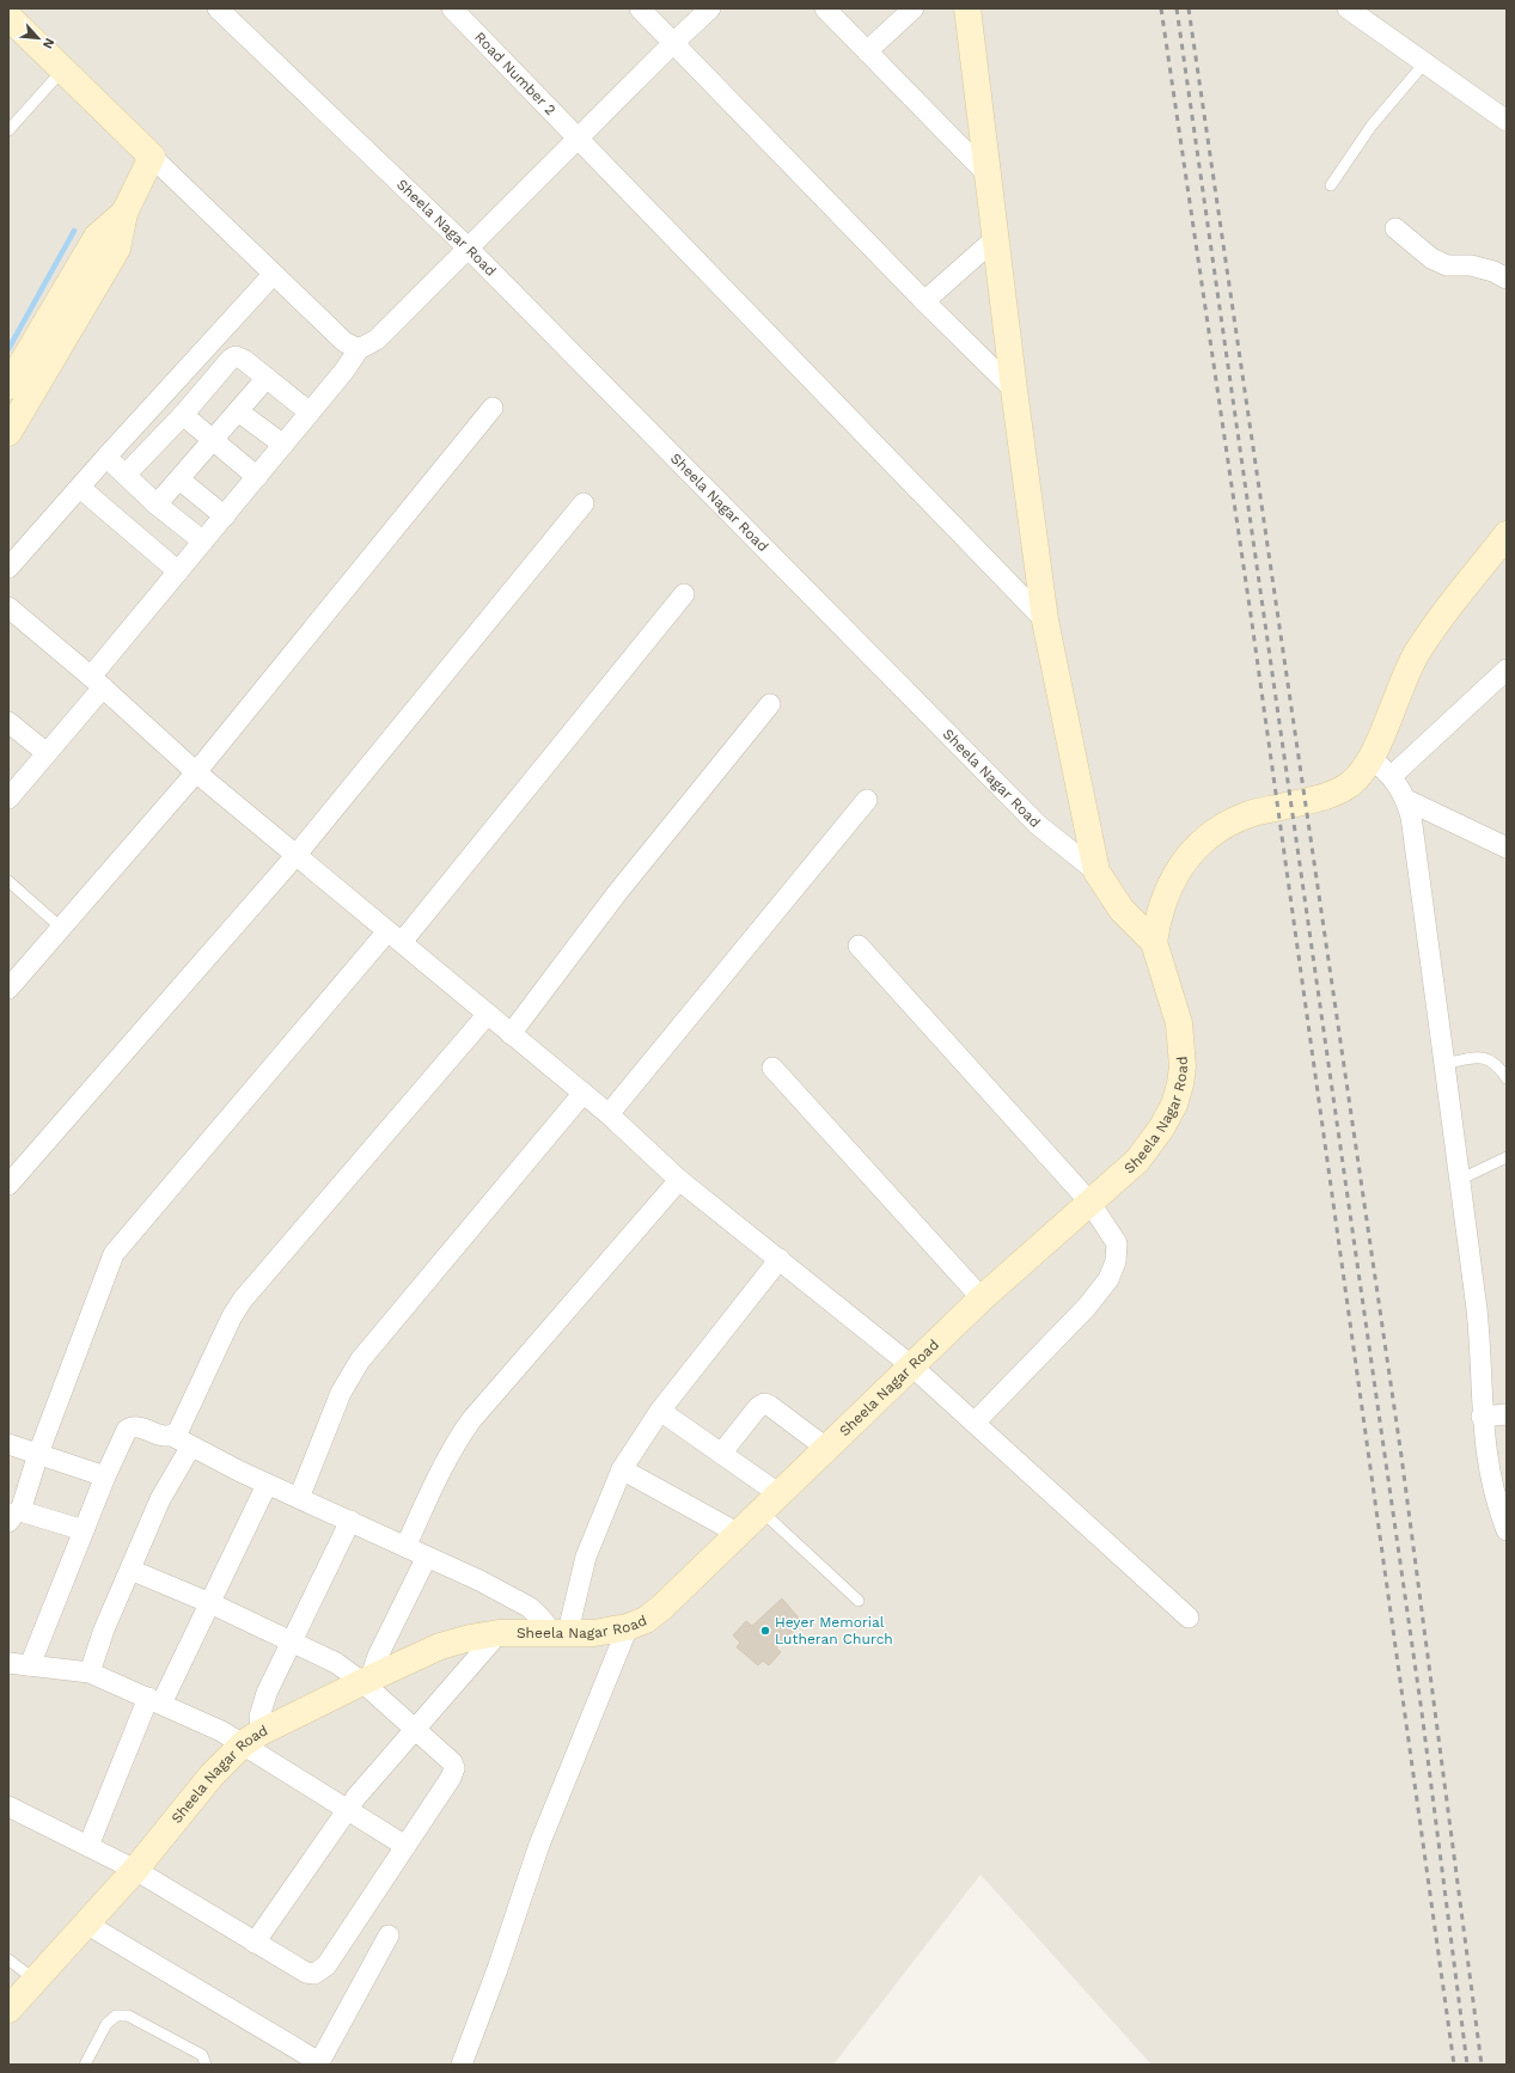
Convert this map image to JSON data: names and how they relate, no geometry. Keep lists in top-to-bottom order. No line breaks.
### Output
{"streets":{"main road":["Sheela Nagar Road"],"street":["Road Number 2"]},"places":["Heyer Memorial Lutheran Church"],"north":"bottom right"}
